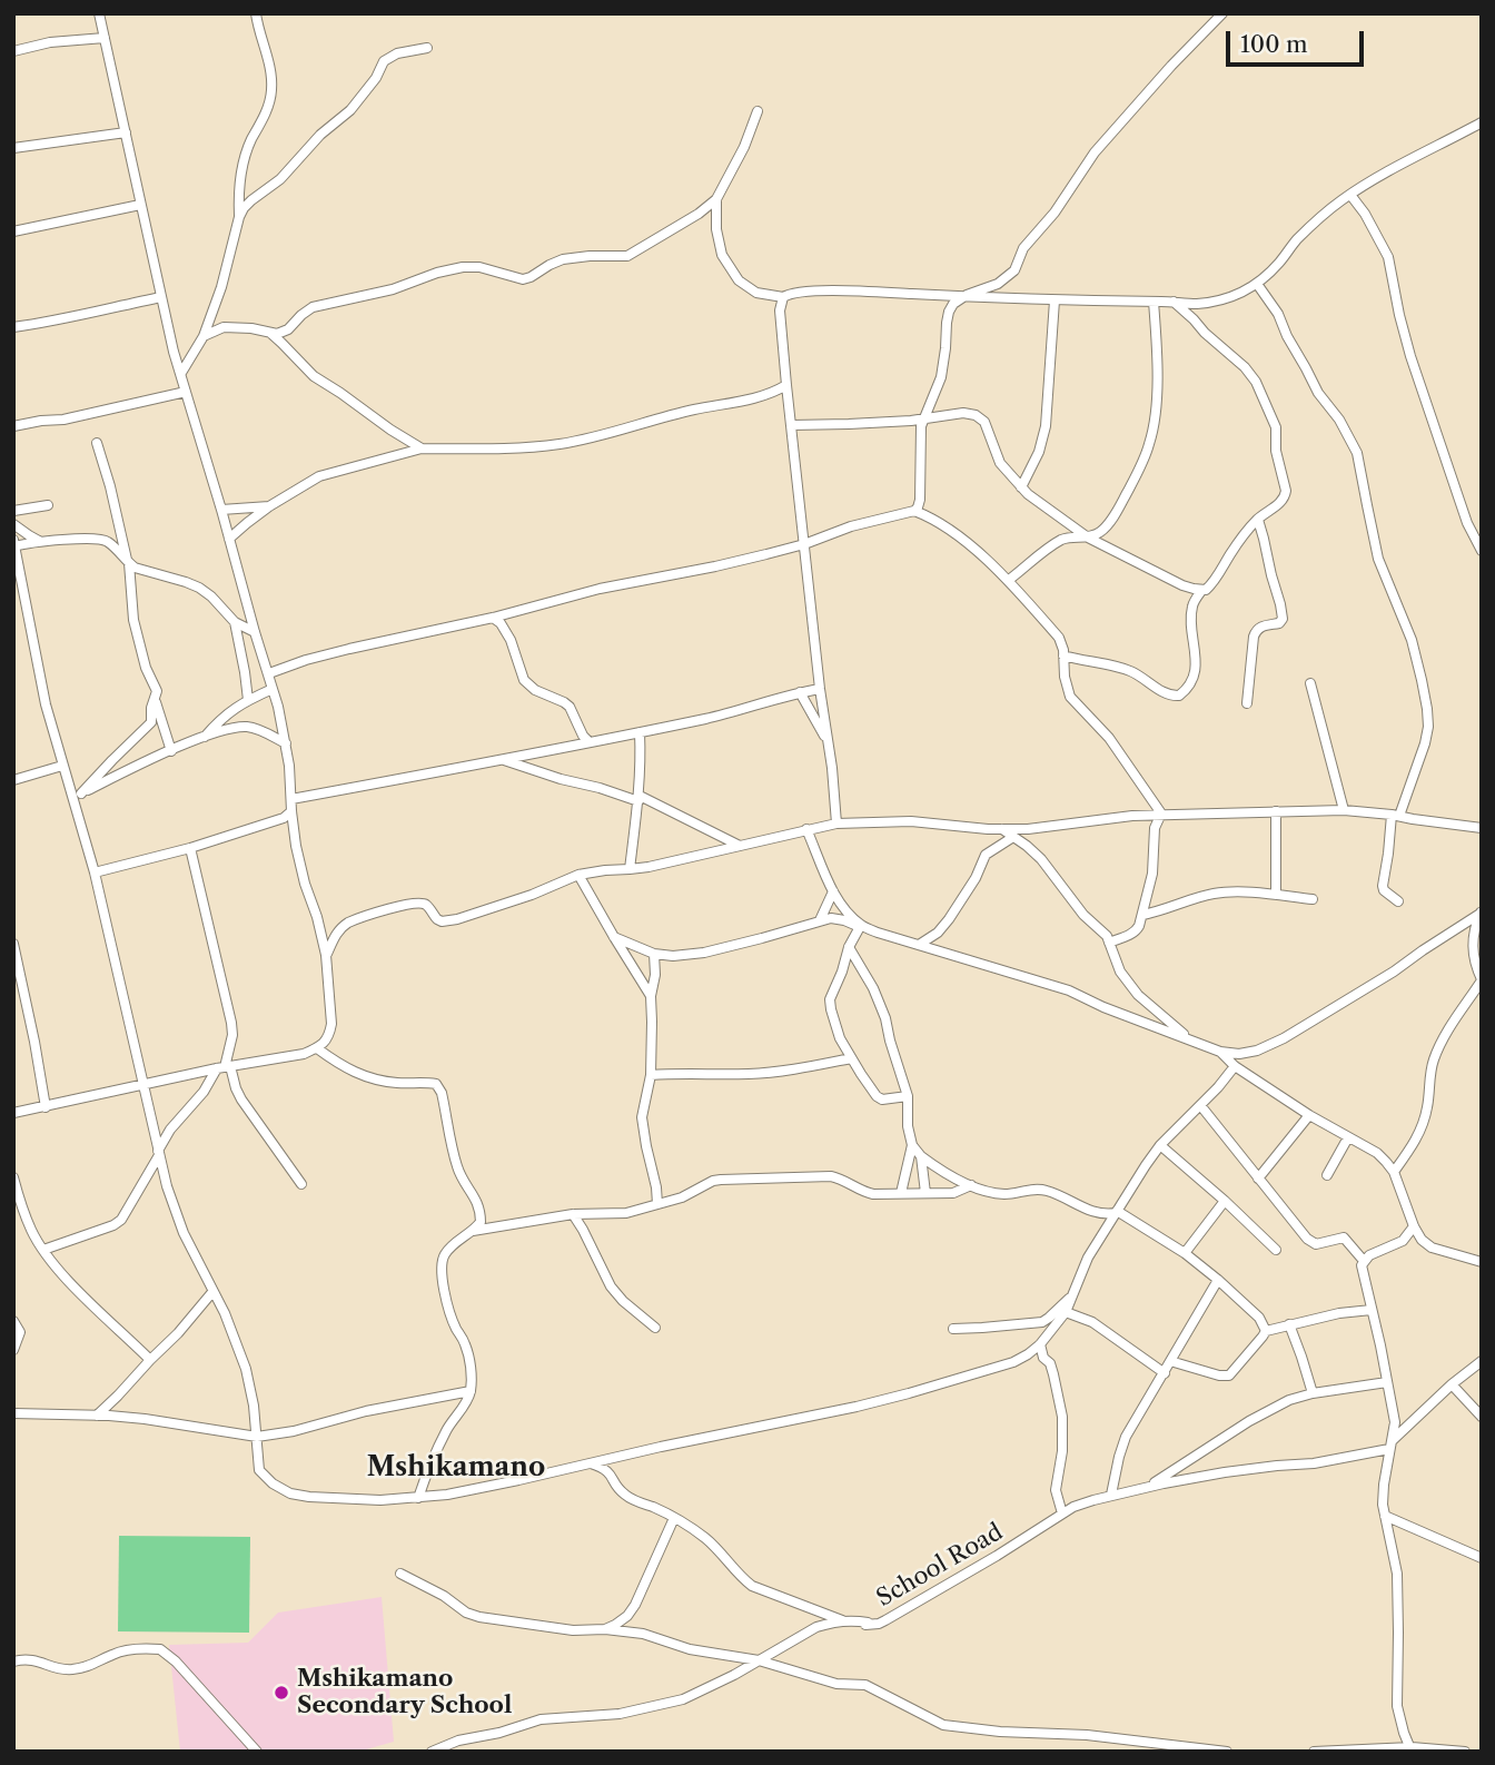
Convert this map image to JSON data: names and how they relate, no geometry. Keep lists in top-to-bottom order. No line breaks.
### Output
{"streets":{"street":["School Road"]},"districts":["Mshikamano"],"places":["Mshikamano Secondary School"],"scale_bar":"100 m"}
